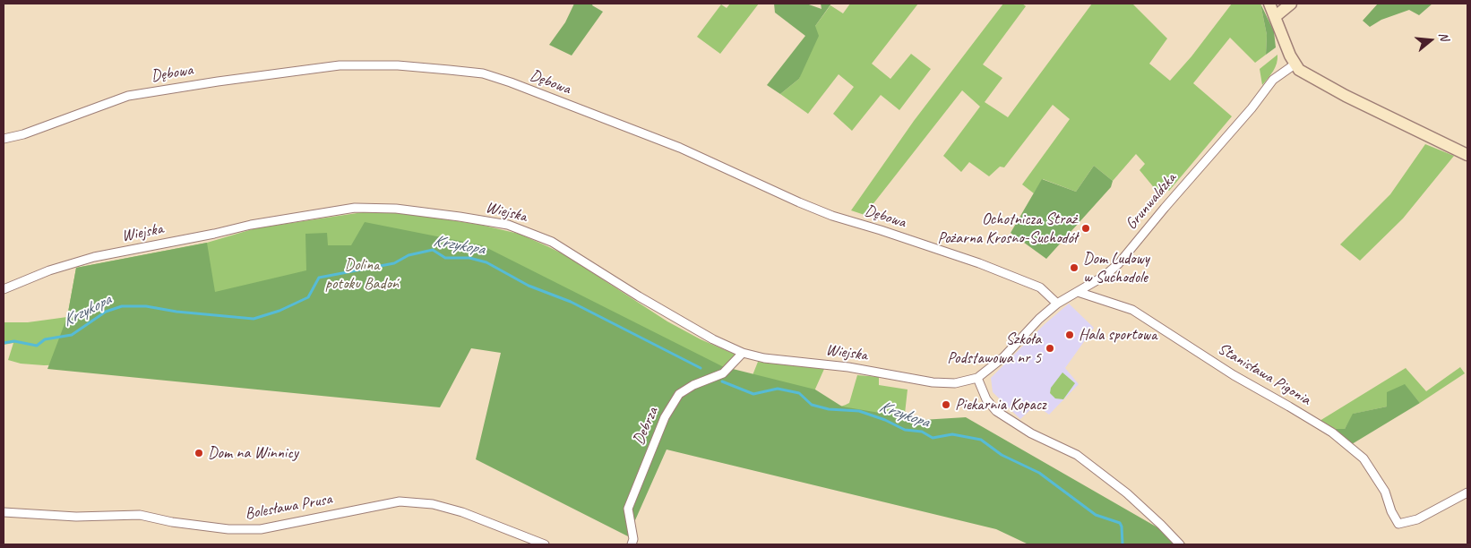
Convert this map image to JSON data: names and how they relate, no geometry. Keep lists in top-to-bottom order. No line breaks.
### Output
{"streets":{"street":["Dębowa","Grunwaldzka","Wiejska","Stanisława Pigonia","Debrza","Bolesława Prusa"]},"crossings":[["Dębowa","Grunwaldzka"],["Grunwaldzka","Wiejska"],["Grunwaldzka","Stanisława Pigonia"],["Wiejska","Debrza"]],"water":["Krzykopa"],"parks":["Dolina potoku Badoń"],"places":["Ochotnicza Straż Pożarna Krosno-Suchodół","Dom Ludowy w Suchodole","Hala sportowa","Szkoła Podstawowa nr 5","Piekarnia Kopacz","Dom na Winnicy"],"north":"right"}
